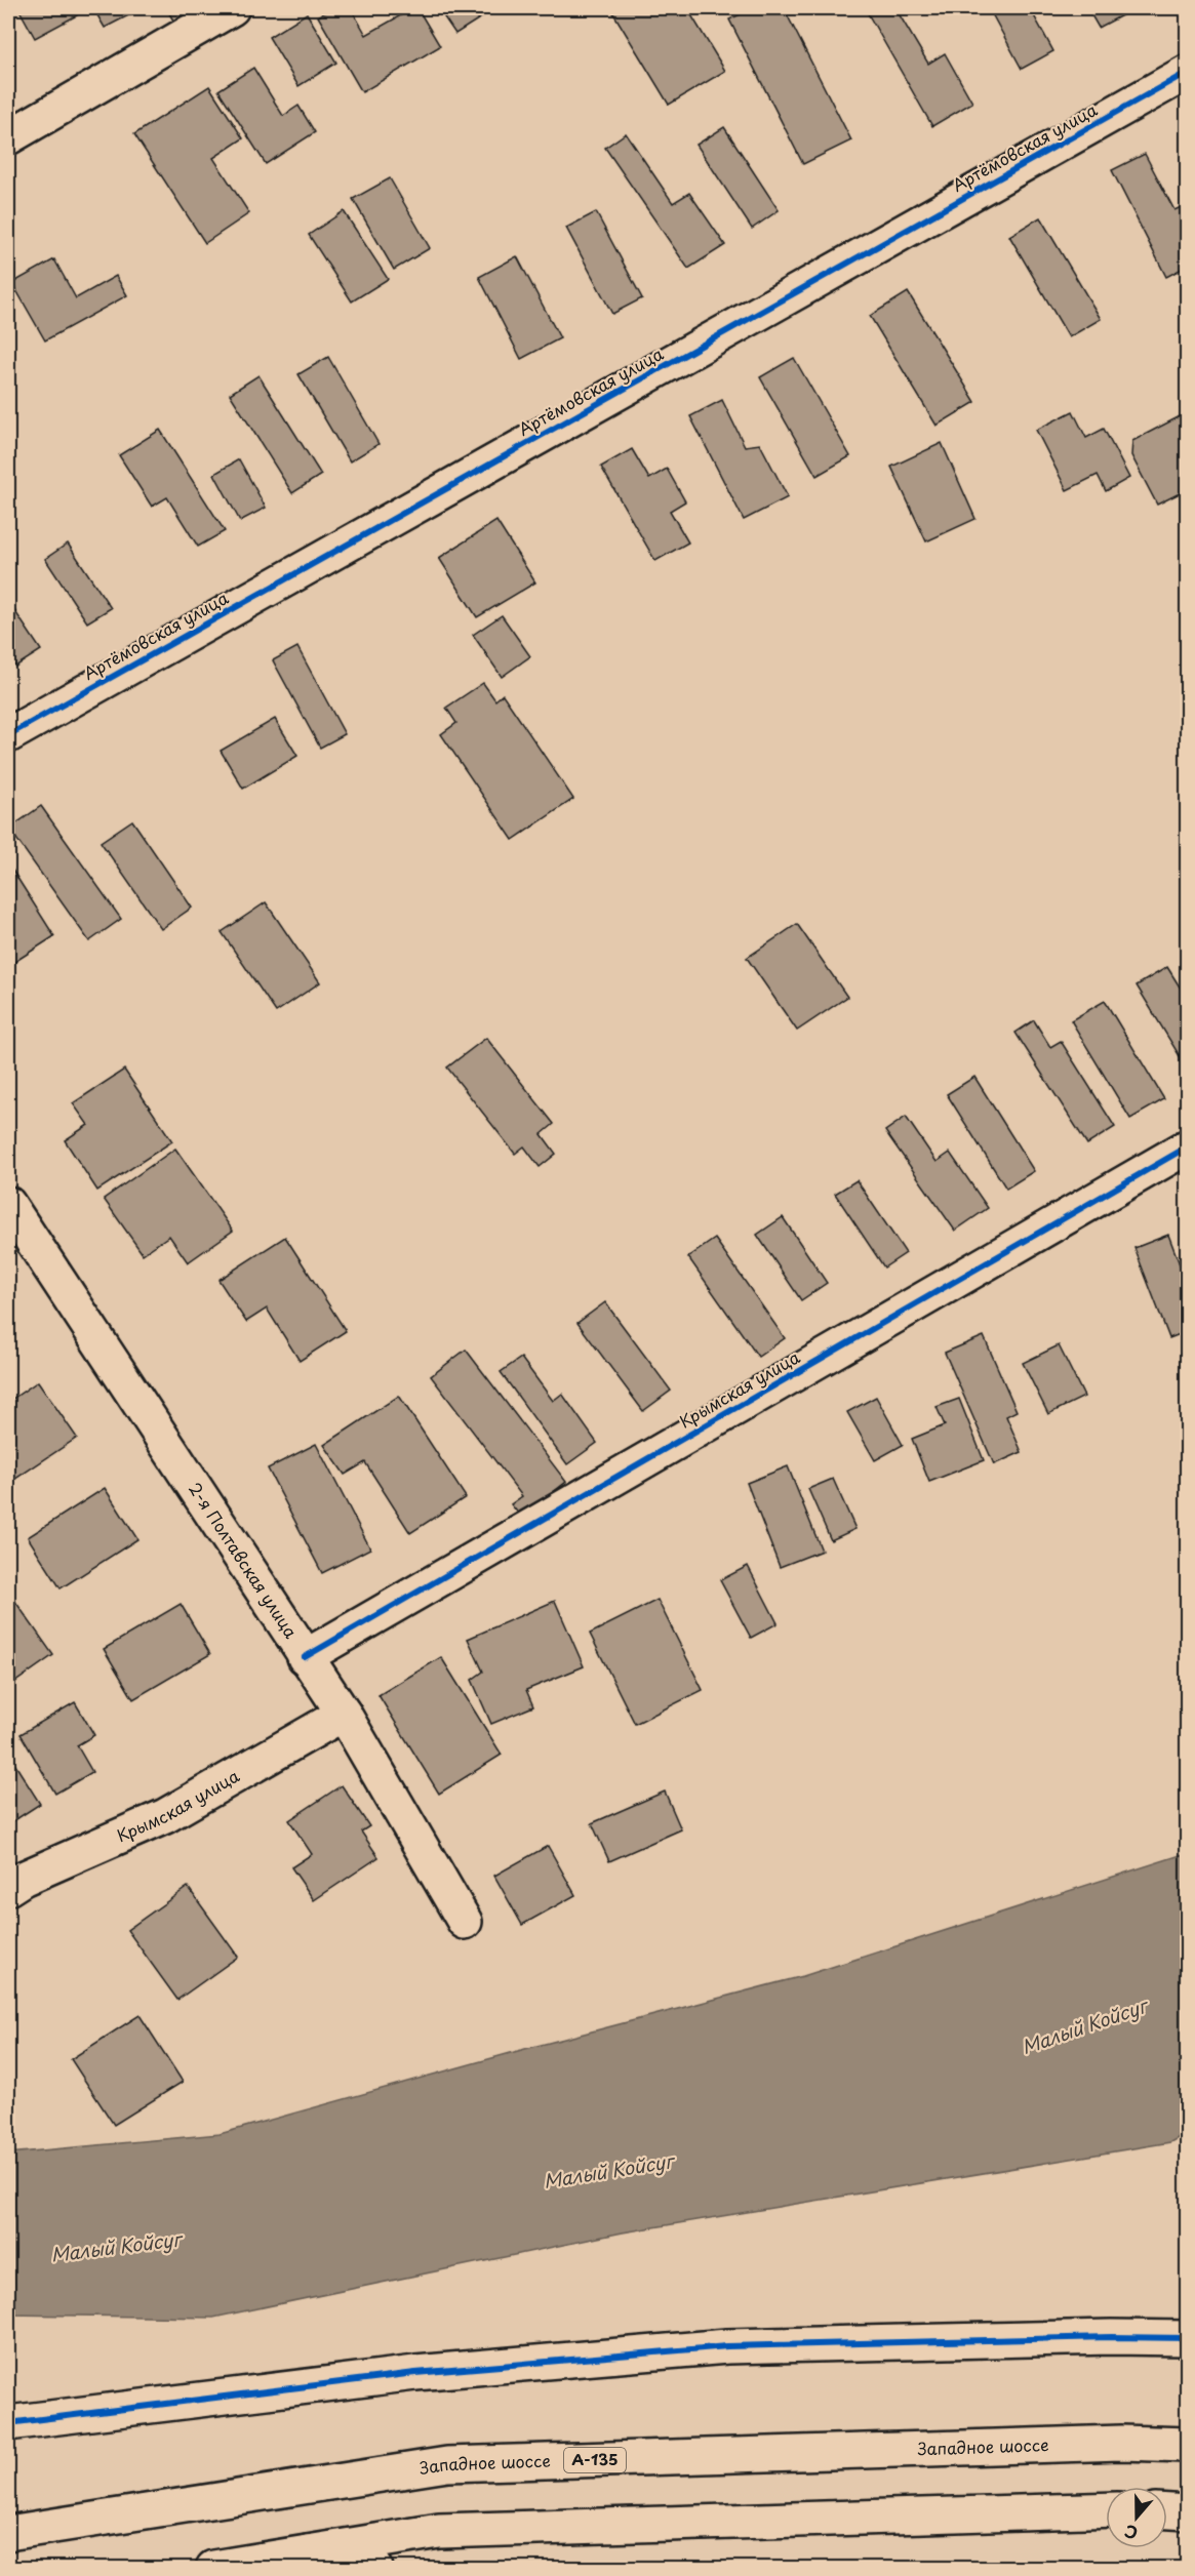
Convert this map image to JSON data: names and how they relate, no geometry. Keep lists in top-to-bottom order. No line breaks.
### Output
{"streets":{"main road":["Артёмовская улица","Крымская улица","2-я Полтавская улица","Западное шоссе","А-135"]},"crossings":[["Крымская улица","2-я Полтавская улица"]],"water":["Малый Койсуг"],"north":"bottom"}
